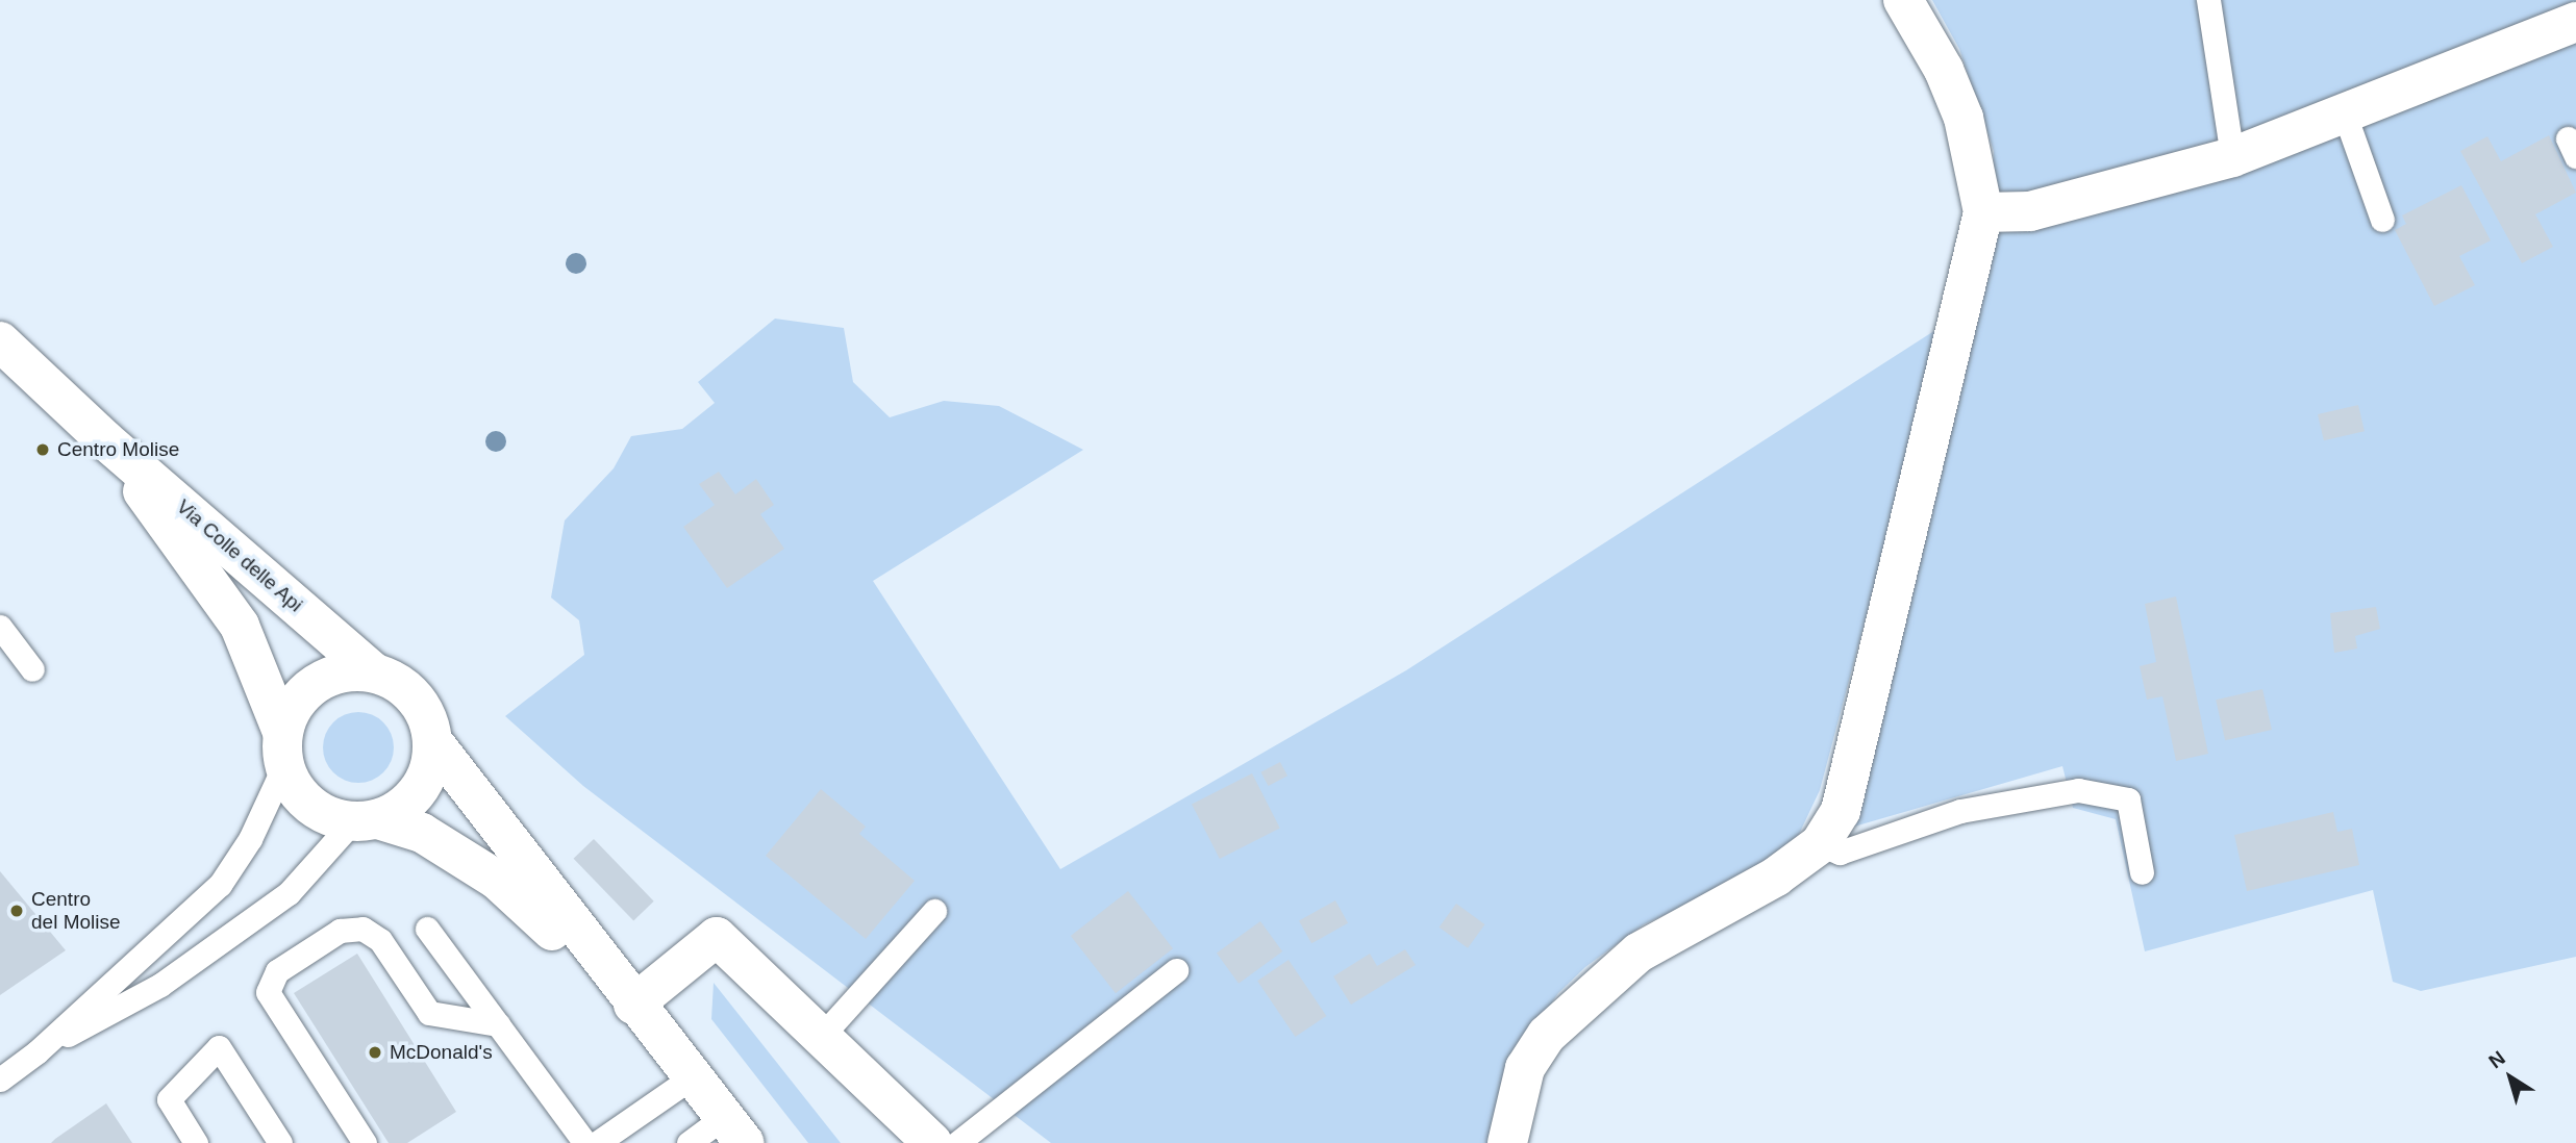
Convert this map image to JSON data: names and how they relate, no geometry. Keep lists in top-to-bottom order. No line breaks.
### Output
{"streets":{"street":["Via Colle delle Api"]},"places":["Centro Molise","Centro del Molise","McDonald's"],"north":"top left"}
